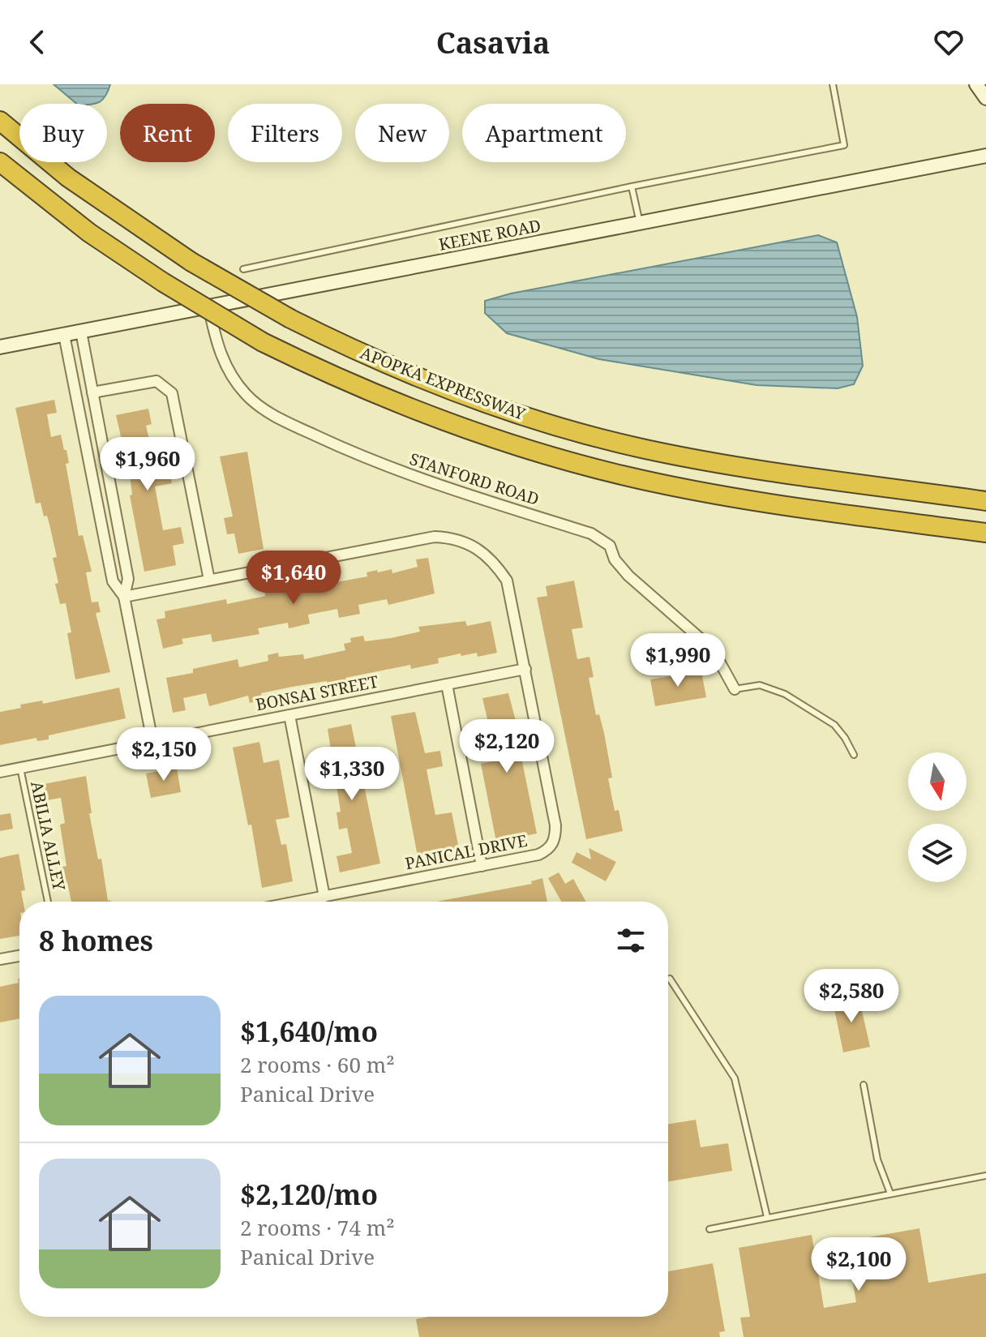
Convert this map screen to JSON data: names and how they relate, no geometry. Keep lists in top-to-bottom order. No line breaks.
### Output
{"streets":{"highway":["APOPKA EXPRESSWAY"],"main road":["KEENE ROAD"],"street":["STANFORD ROAD","BONSAI STREET","PANICAL DRIVE"],"lane":["ABILIA ALLEY"]},"crossings":[["KEENE ROAD","STANFORD ROAD"],["BONSAI STREET","ABILIA ALLEY"],["BONSAI STREET","PANICAL DRIVE"]],"north":"bottom","page":{"header":"Casavia","chip":["Buy","Rent","Filters","New","Apartment"],"price":["$1,960","$1,640","$1,990","$2,120","$2,150","$1,330","$2,580","$2,100"],"heading":"8 homes","list":[{"name":"$1,640/mo","note":"2 rooms · 60 m² · Panical Drive"},{"name":"$2,120/mo","note":"2 rooms · 74 m² · Panical Drive"}]}}
